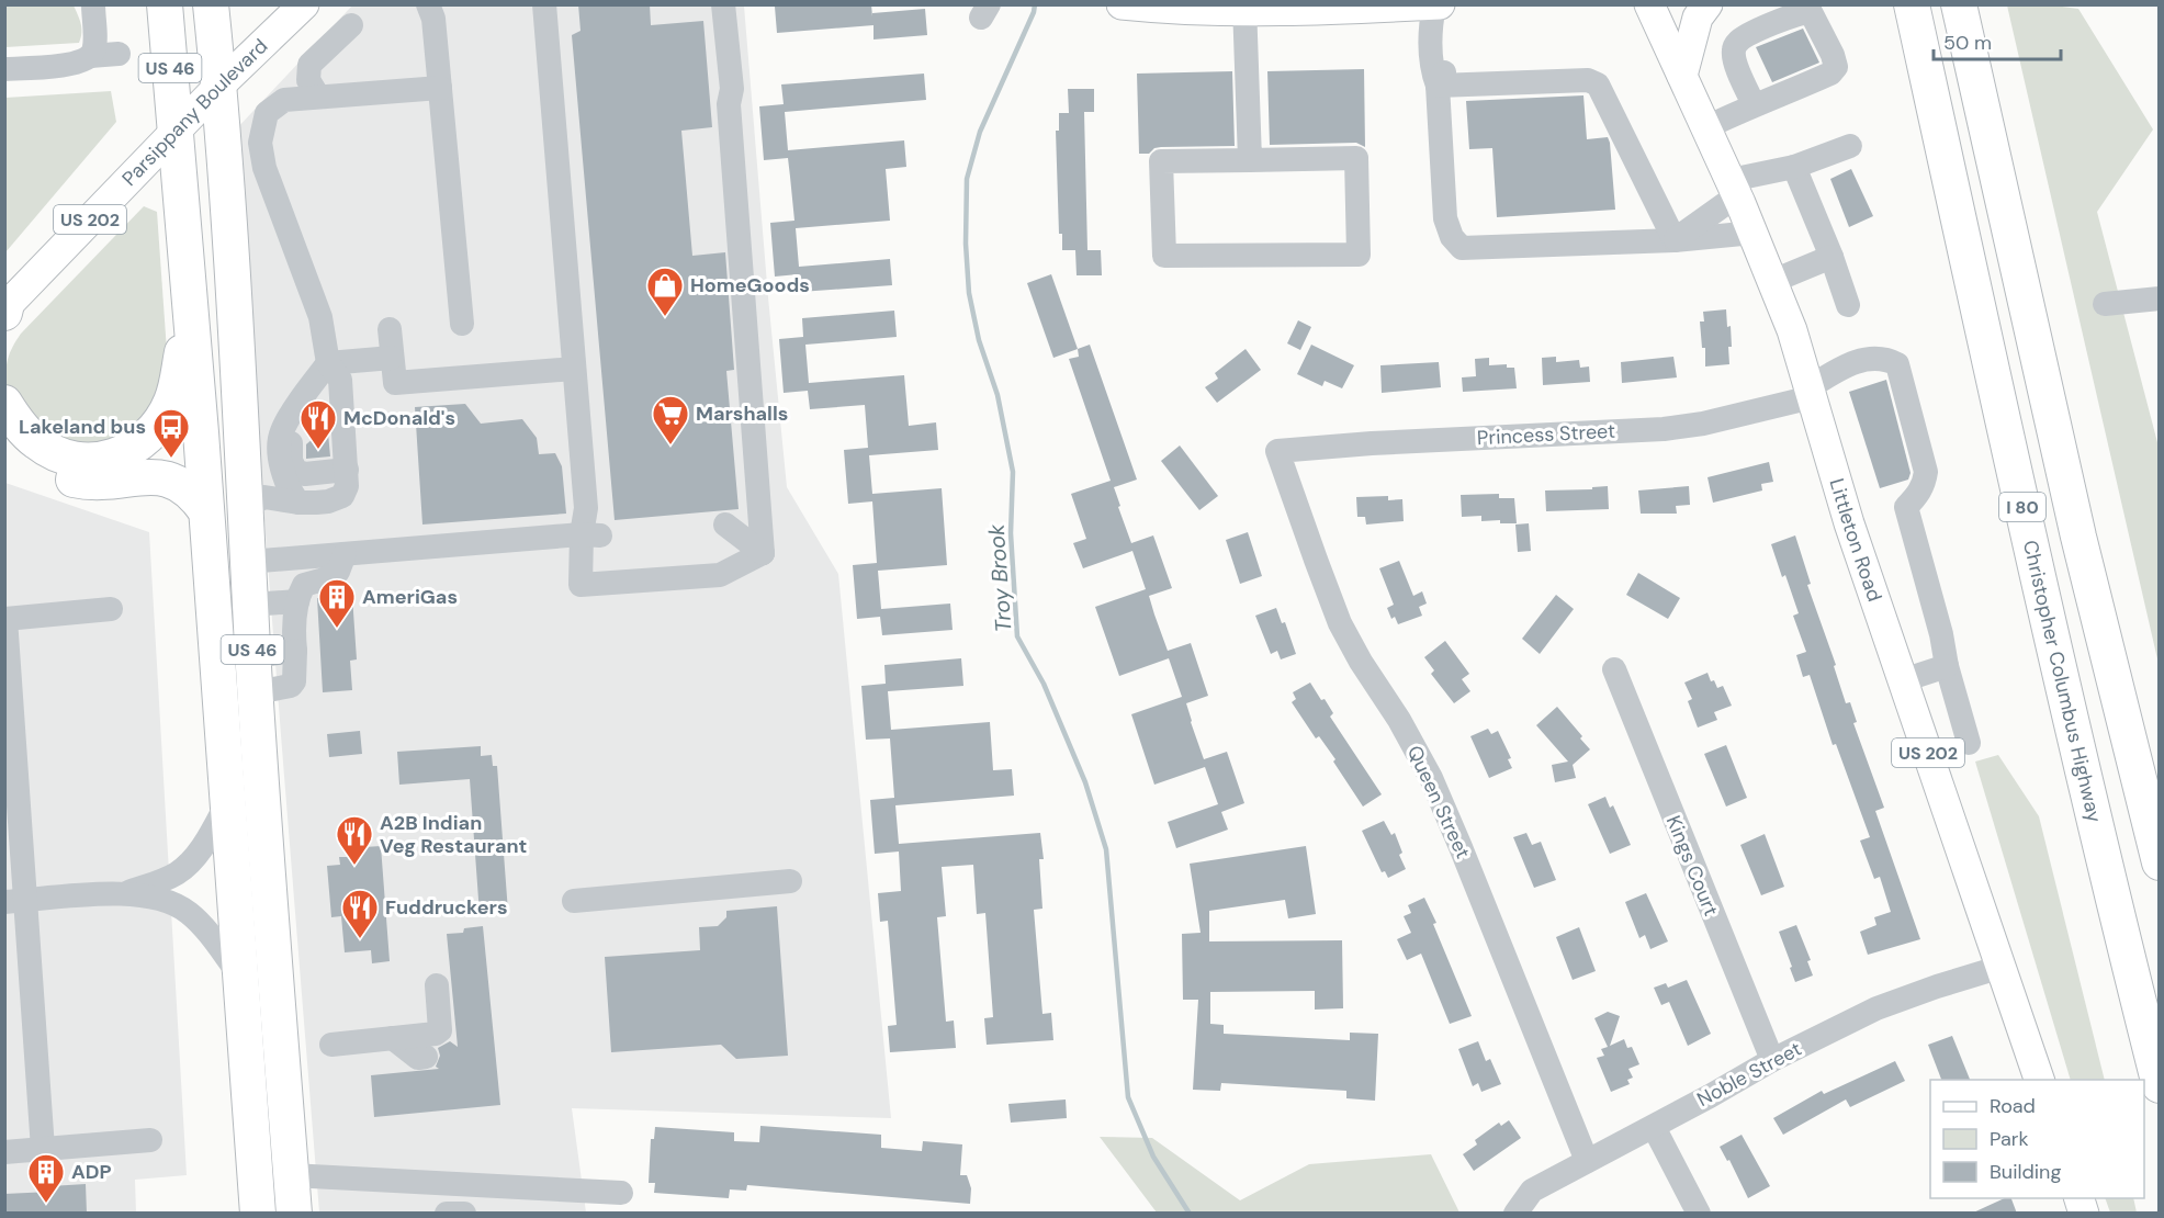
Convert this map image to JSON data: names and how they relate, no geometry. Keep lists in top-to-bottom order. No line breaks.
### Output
{"streets":{"highway":["US 46","I 80","Christopher Columbus Highway"],"main road":["Parsippany Boulevard","US 202","Littleton Road"],"street":["Princess Street","Queen Street","Kings Court","Noble Street"]},"crossings":[["US 46","Parsippany Boulevard"],["Princess Street","Littleton Road"],["Princess Street","Queen Street"],["Littleton Road","Noble Street"],["Queen Street","Noble Street"],["Kings Court","Noble Street"]],"water":["Troy Brook"],"places":{"shop":["HomeGoods"],"supermarket":["Marshalls"],"restaurant":["McDonald's","A2B Indian Veg Restaurant","Fuddruckers"],"bus stop":["Lakeland bus"],"building":["AmeriGas","ADP"]},"legend":["Road","Park","Building"],"scale_bar":"50 m"}
